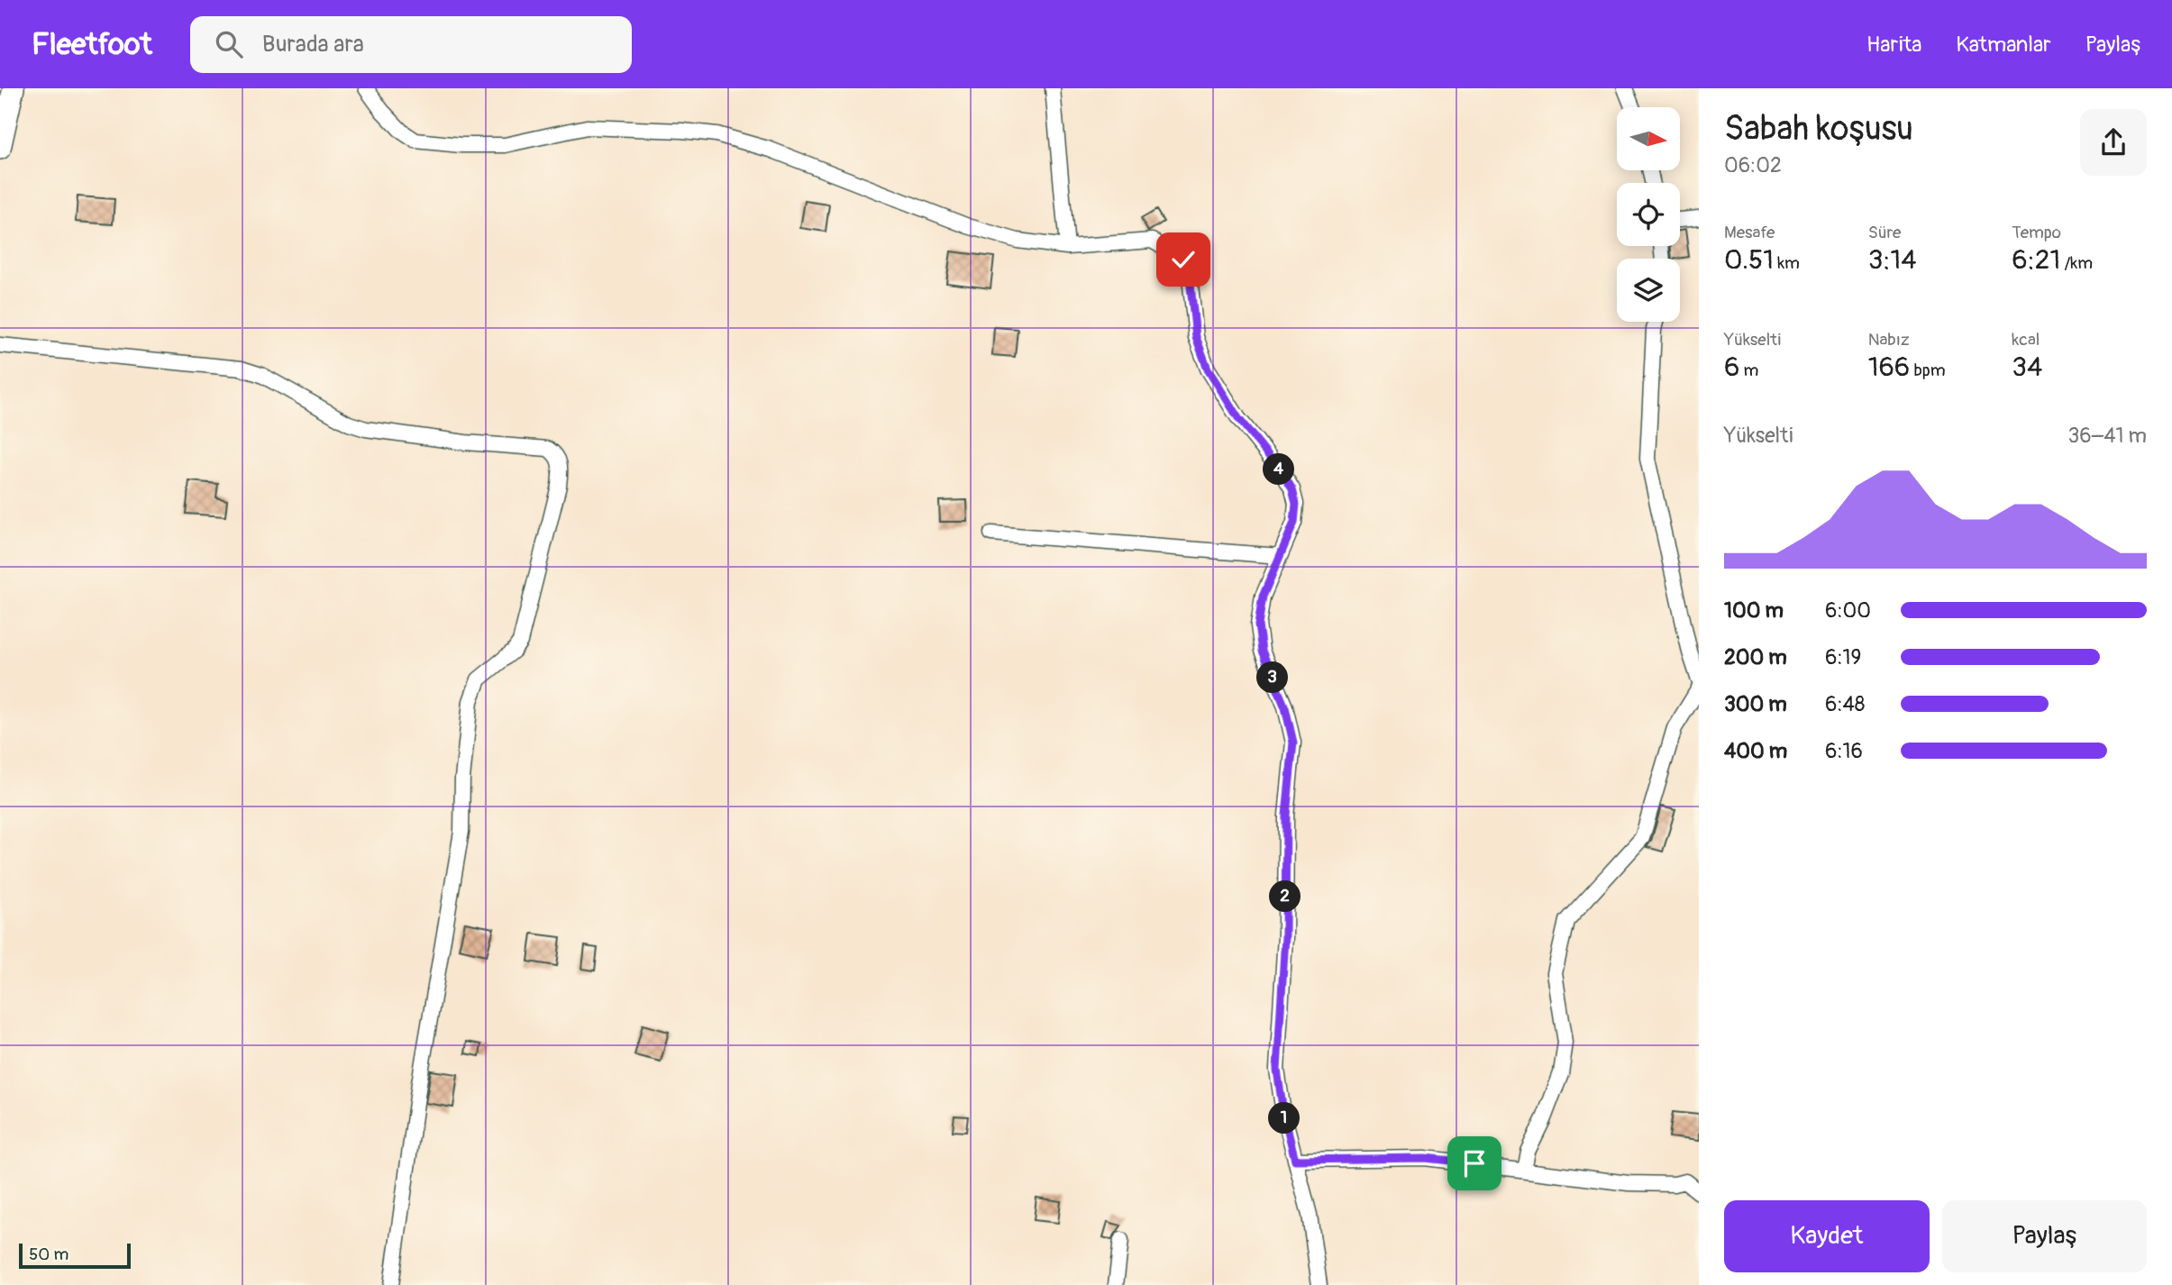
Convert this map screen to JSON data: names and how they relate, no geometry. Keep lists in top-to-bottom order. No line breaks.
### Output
{"scale_bar":"50 m","north":"right","page":{"header":"Fleetfoot","search":"Burada ara","nav":["Harita","Katmanlar","Paylaş"],"heading":["Sabah koşusu","06:02"],"stats":[["Mesafe","0.51 km"],["Süre","3:14"],["Tempo","6:21 /km"],["Yükselti","6 m"],["Nabız","166 bpm"],["kcal","34"]],"chart":["Yükselti","36–41 m"],"pins":["4","3","2","1"],"list":[{"name":"100 m","note":"6:00"},{"name":"200 m","note":"6:19"},{"name":"300 m","note":"6:48"},{"name":"400 m","note":"6:16"}],"buttons":["Kaydet","Paylaş"],"scale":"50 m"}}
